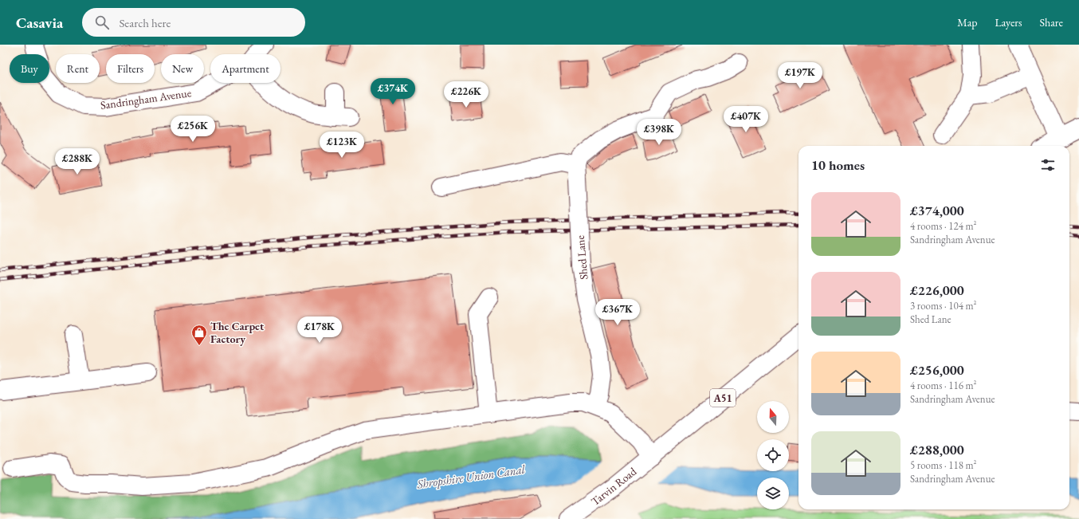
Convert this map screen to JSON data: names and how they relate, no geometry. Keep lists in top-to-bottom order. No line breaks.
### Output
{"streets":{"main road":["Sandringham Avenue","Shed Lane","A51","Tarvin Road"]},"crossings":[["A51","Tarvin Road"]],"water":["Shropshire Union Canal"],"places":{"shop":["The Carpet Factory"]},"north":"top","page":{"header":"Casavia","search":"Search here","nav":["Map","Layers","Share"],"chip":["Buy","Rent","Filters","New","Apartment"],"price":["£197K","£374K","£226K","£407K","£256K","£398K","£123K","£288K","£367K","£178K"],"heading":"10 homes","list":[{"name":"£374,000","note":"4 rooms · 124 m² · Sandringham Avenue"},{"name":"£226,000","note":"3 rooms · 104 m² · Shed Lane"},{"name":"£256,000","note":"4 rooms · 116 m² · Sandringham Avenue"},{"name":"£288,000","note":"5 rooms · 118 m² · Sandringham Avenue"}]}}
